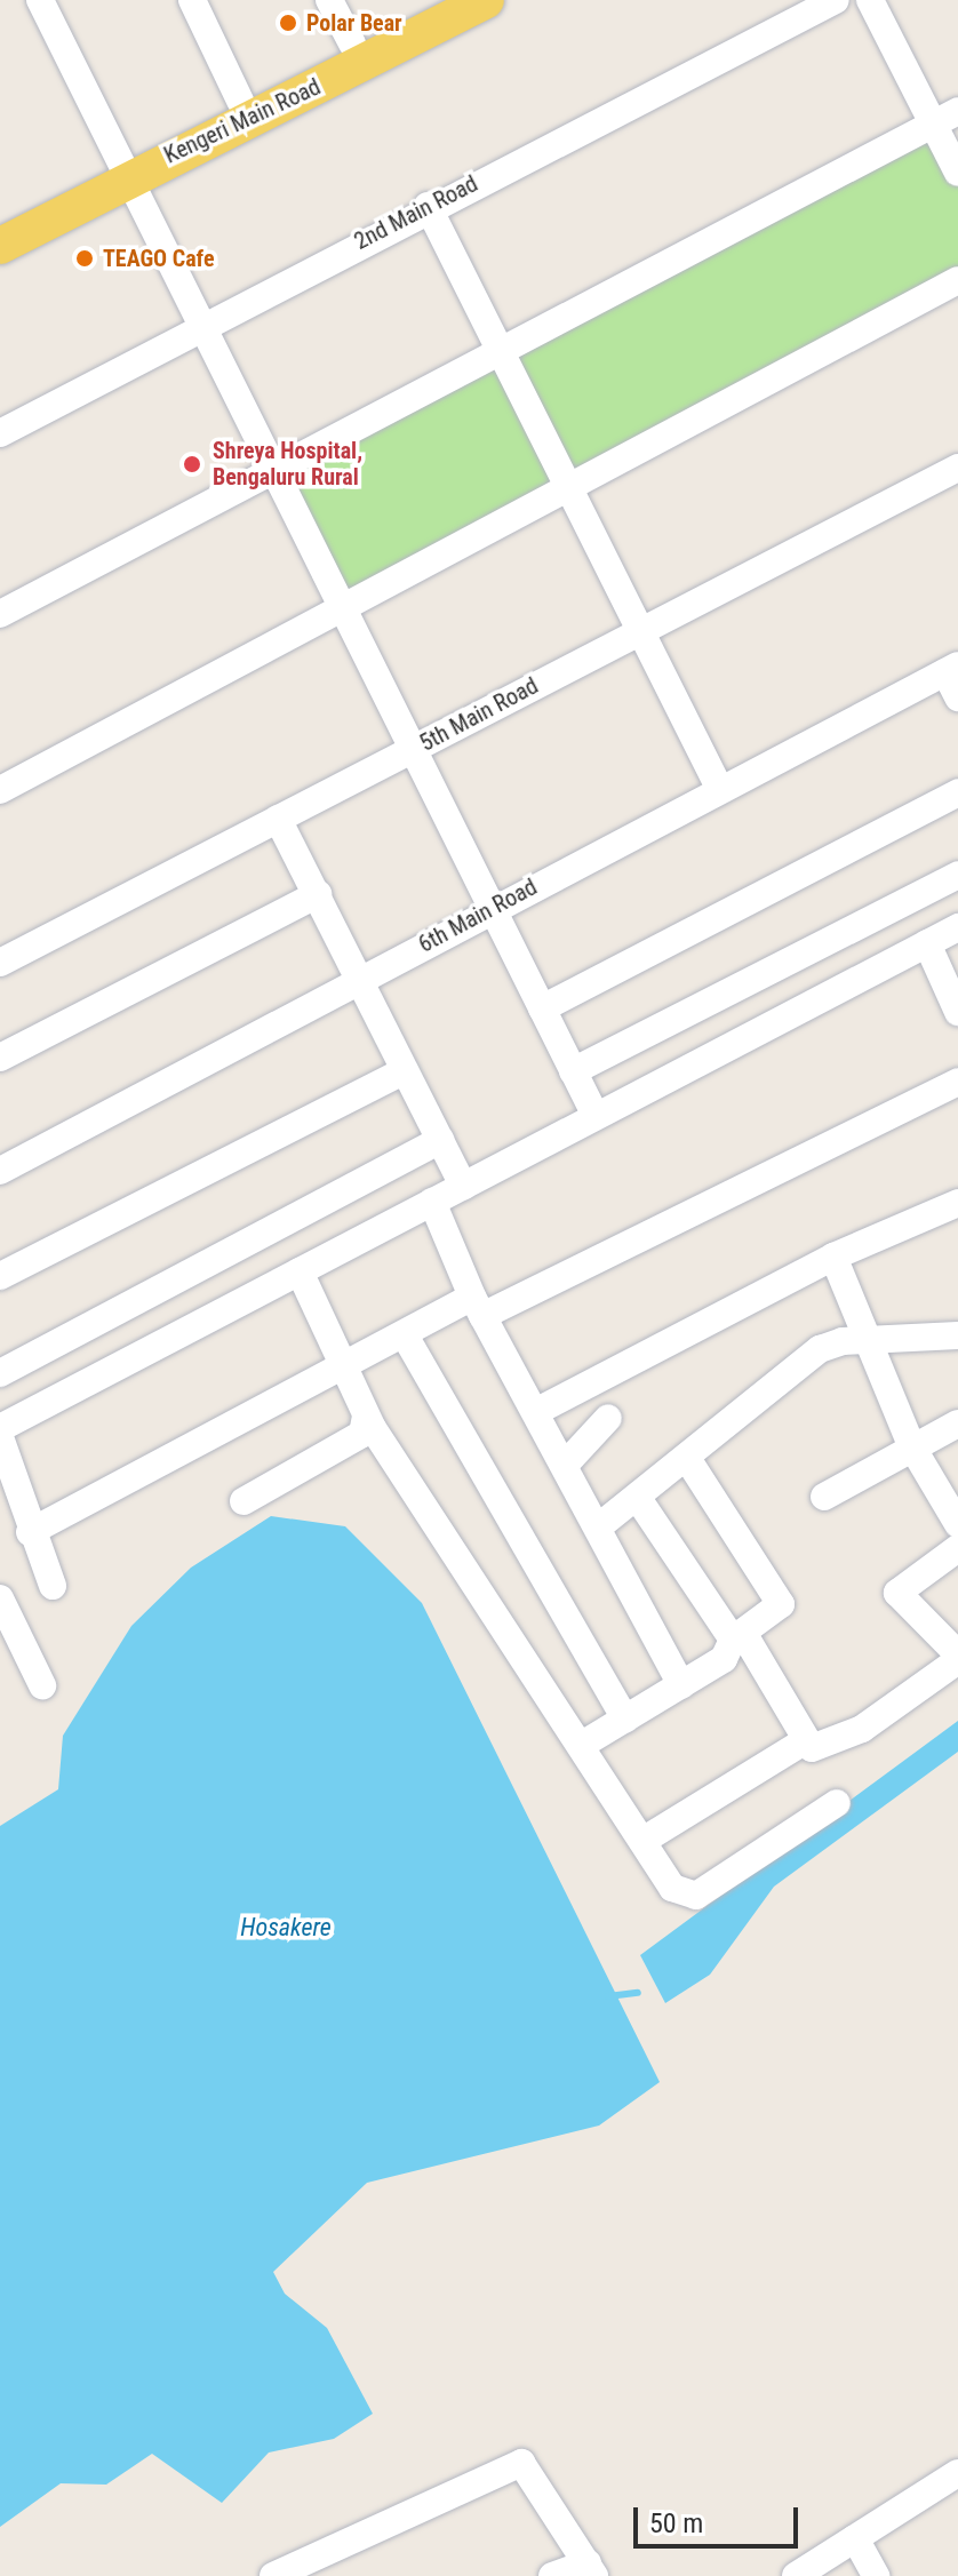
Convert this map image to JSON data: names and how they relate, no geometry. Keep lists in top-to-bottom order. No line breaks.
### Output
{"streets":{"main road":["Kengeri Main Road"],"street":["2nd Main Road","5th Main Road","6th Main Road"]},"water":["Hosakere"],"places":["Polar Bear","TEAGO Cafe","Shreya Hospital, Bengaluru Rural"],"scale_bar":"50 m"}
